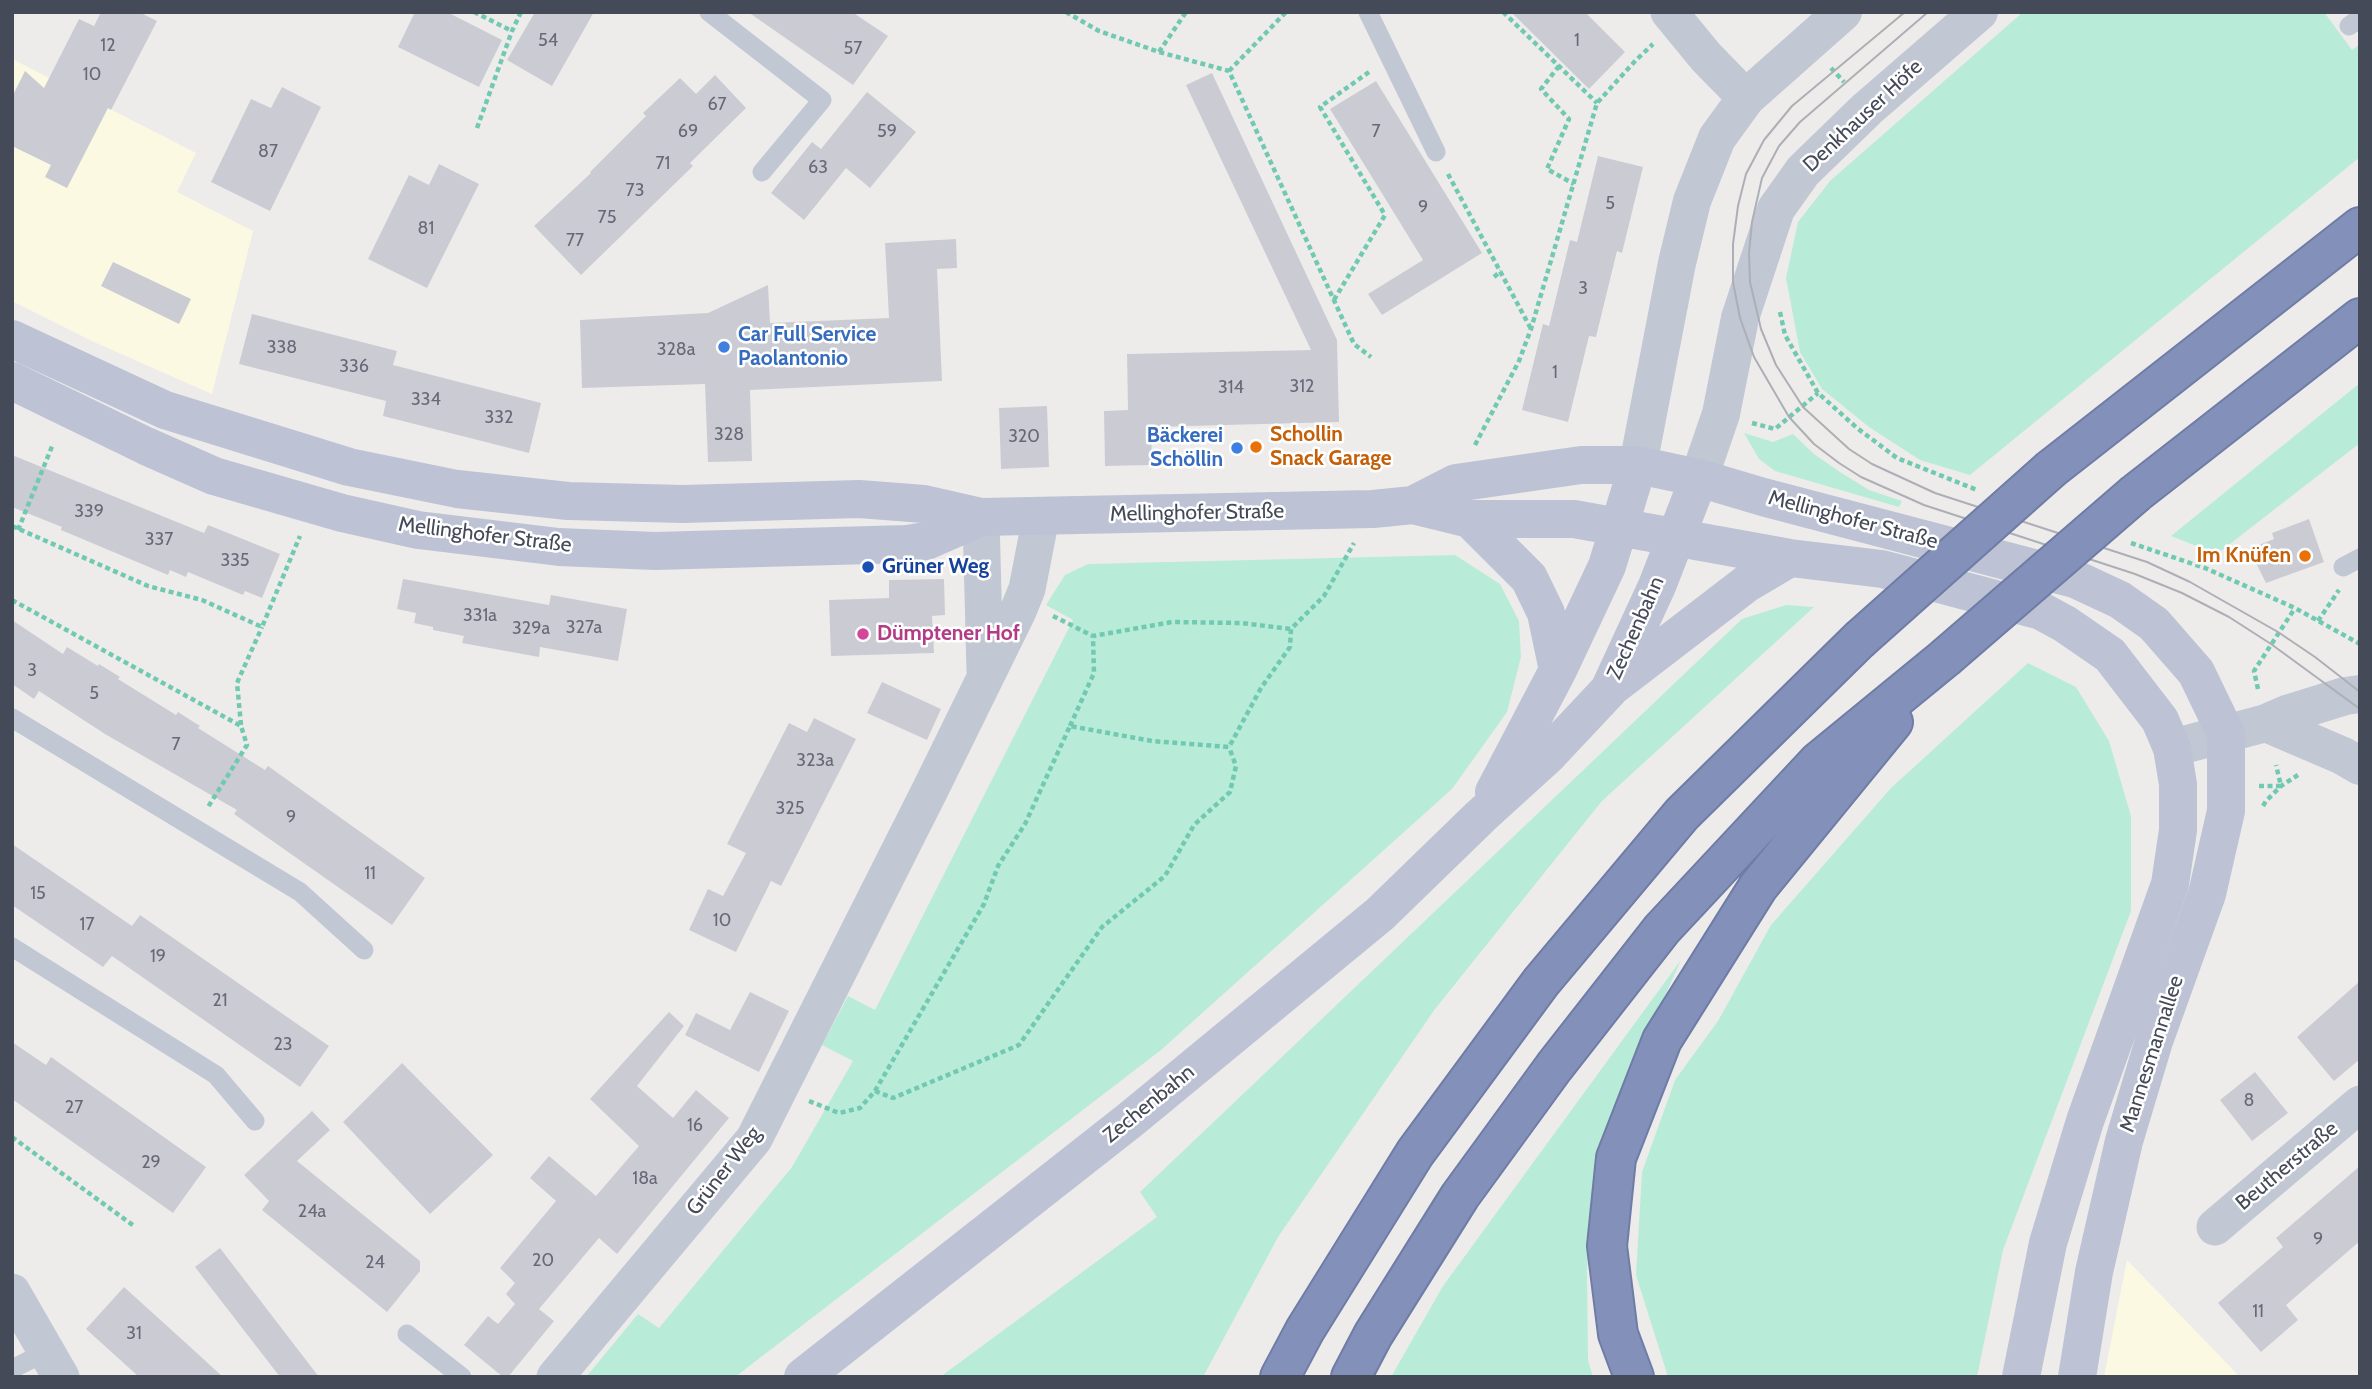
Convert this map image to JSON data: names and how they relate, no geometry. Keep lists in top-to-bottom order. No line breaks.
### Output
{"streets":{"main road":["Mellinghofer Straße","Zechenbahn","Mannesmannallee"],"street":["Denkhauser Höfe","Beutherstraße","Grüner Weg"]},"crossings":[["Denkhauser Höfe","Mellinghofer Straße"],["Denkhauser Höfe","Zechenbahn"],["Mellinghofer Straße","Zechenbahn"],["Mellinghofer Straße","Mannesmannallee"],["Mellinghofer Straße","Grüner Weg"]],"places":["Car Full Service Paolantonio","Schollin Snack Garage","Bäckerei Schöllin","Im Knüfen","Grüner Weg","Dümptener Hof"],"house_numbers":["54","1","12","57","10","67","69","59","7","87","71","63","73","5","9","75","81","77","3","338","328a","336","1","312","314","334","332","328","320","339","337","335","331a","327a","329a","3","5","7","323a","325","9","11","15","10","17","19","21","23","8","27","16","29","18a","24a","9","20","24","11","31"]}
